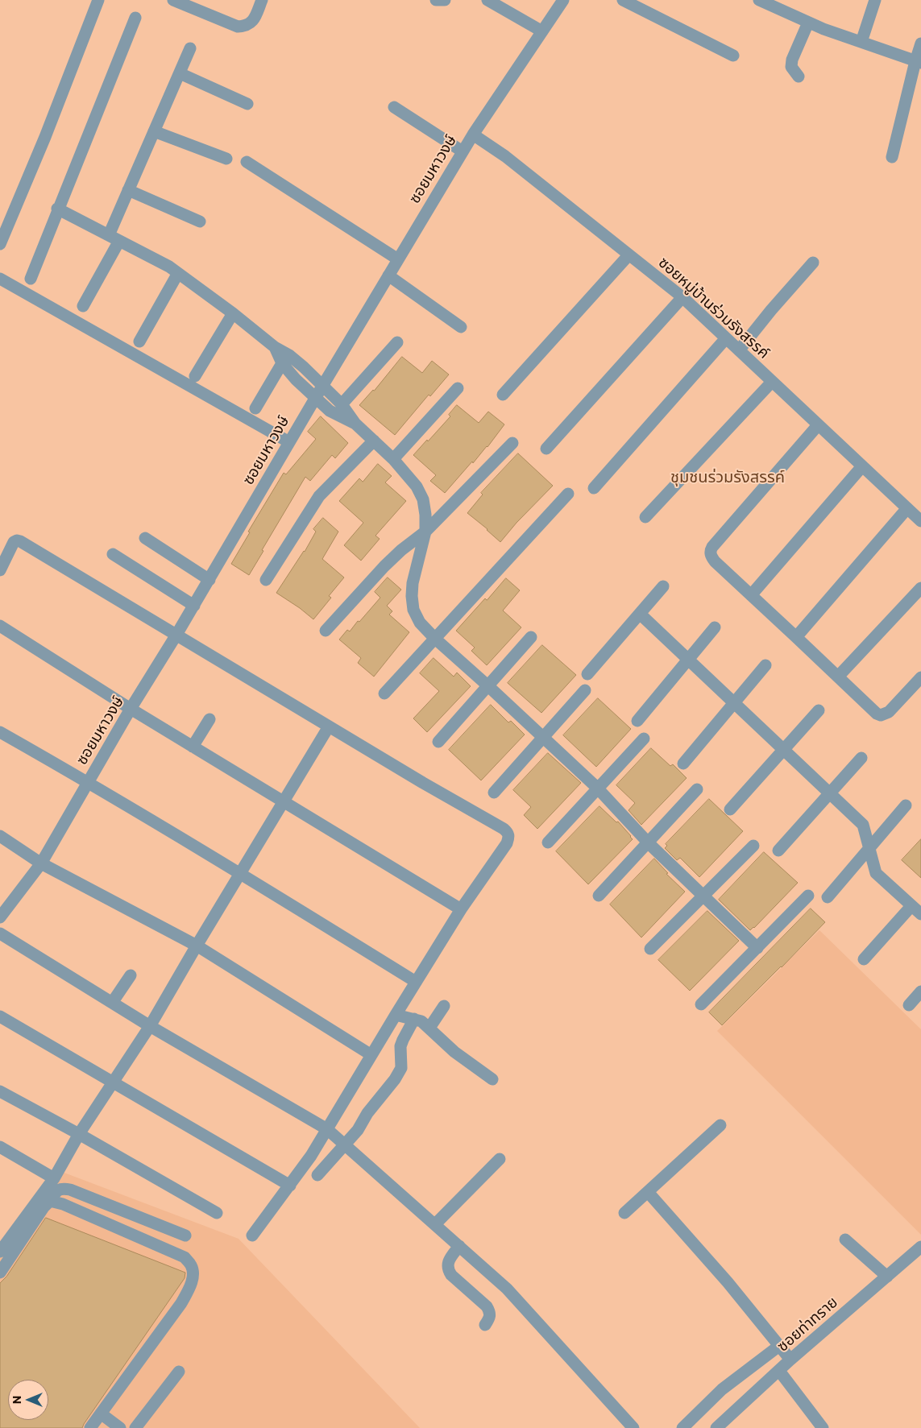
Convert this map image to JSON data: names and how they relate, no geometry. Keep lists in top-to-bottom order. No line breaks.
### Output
{"streets":{"street":["ซอยมหาวงษ์","ซอยหมู่บ้านร่วมรังสรรค์","ซอยท่าทราย"]},"crossings":[["ซอยมหาวงษ์","ซอยหมู่บ้านร่วมรังสรรค์"]],"districts":["ชุมชนร่วมรังสรรค์"],"north":"left"}
